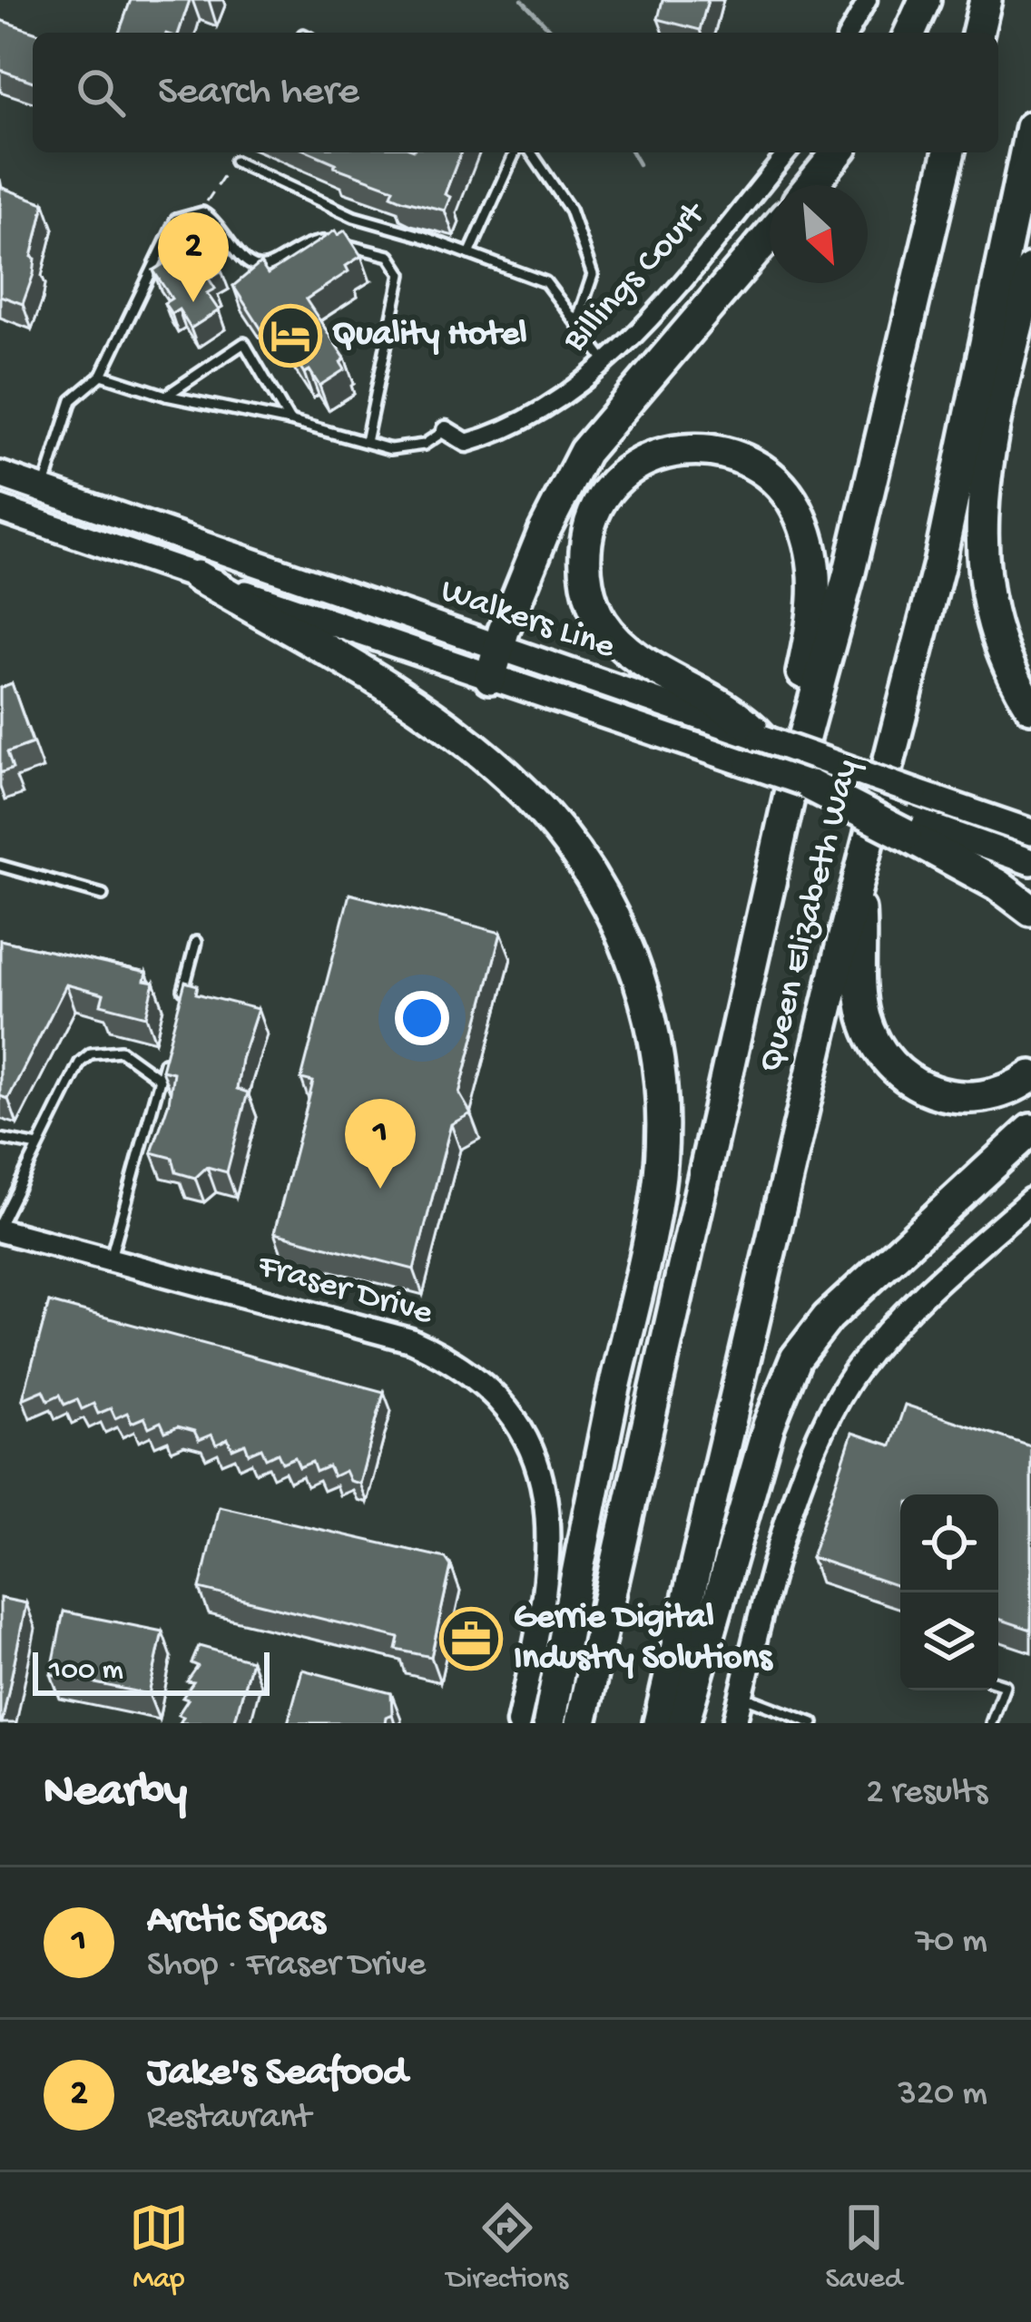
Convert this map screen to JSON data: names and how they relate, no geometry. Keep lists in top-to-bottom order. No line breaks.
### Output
{"streets":{"highway":["Queen Elizabeth Way"],"main road":["Walkers Line"],"street":["Billings Court","Fraser Drive"]},"crossings":[["Walkers Line","Queen Elizabeth Way"]],"places":{"hotel":["Quality Hotel"],"office":["Gerrie Digital Industry Solutions"]},"scale_bar":"100 m","north":"bottom right","page":{"search":"Search here","pins":["2","1"],"scale":"100 m","heading":["Nearby","2 results"],"list":[{"mark":"1","name":"Arctic Spas","note":"Shop · Fraser Drive","value":"70 m"},{"mark":"2","name":"Jake's Seafood","note":"Restaurant","value":"320 m"}],"nav":["Map","Directions","Saved"]}}
